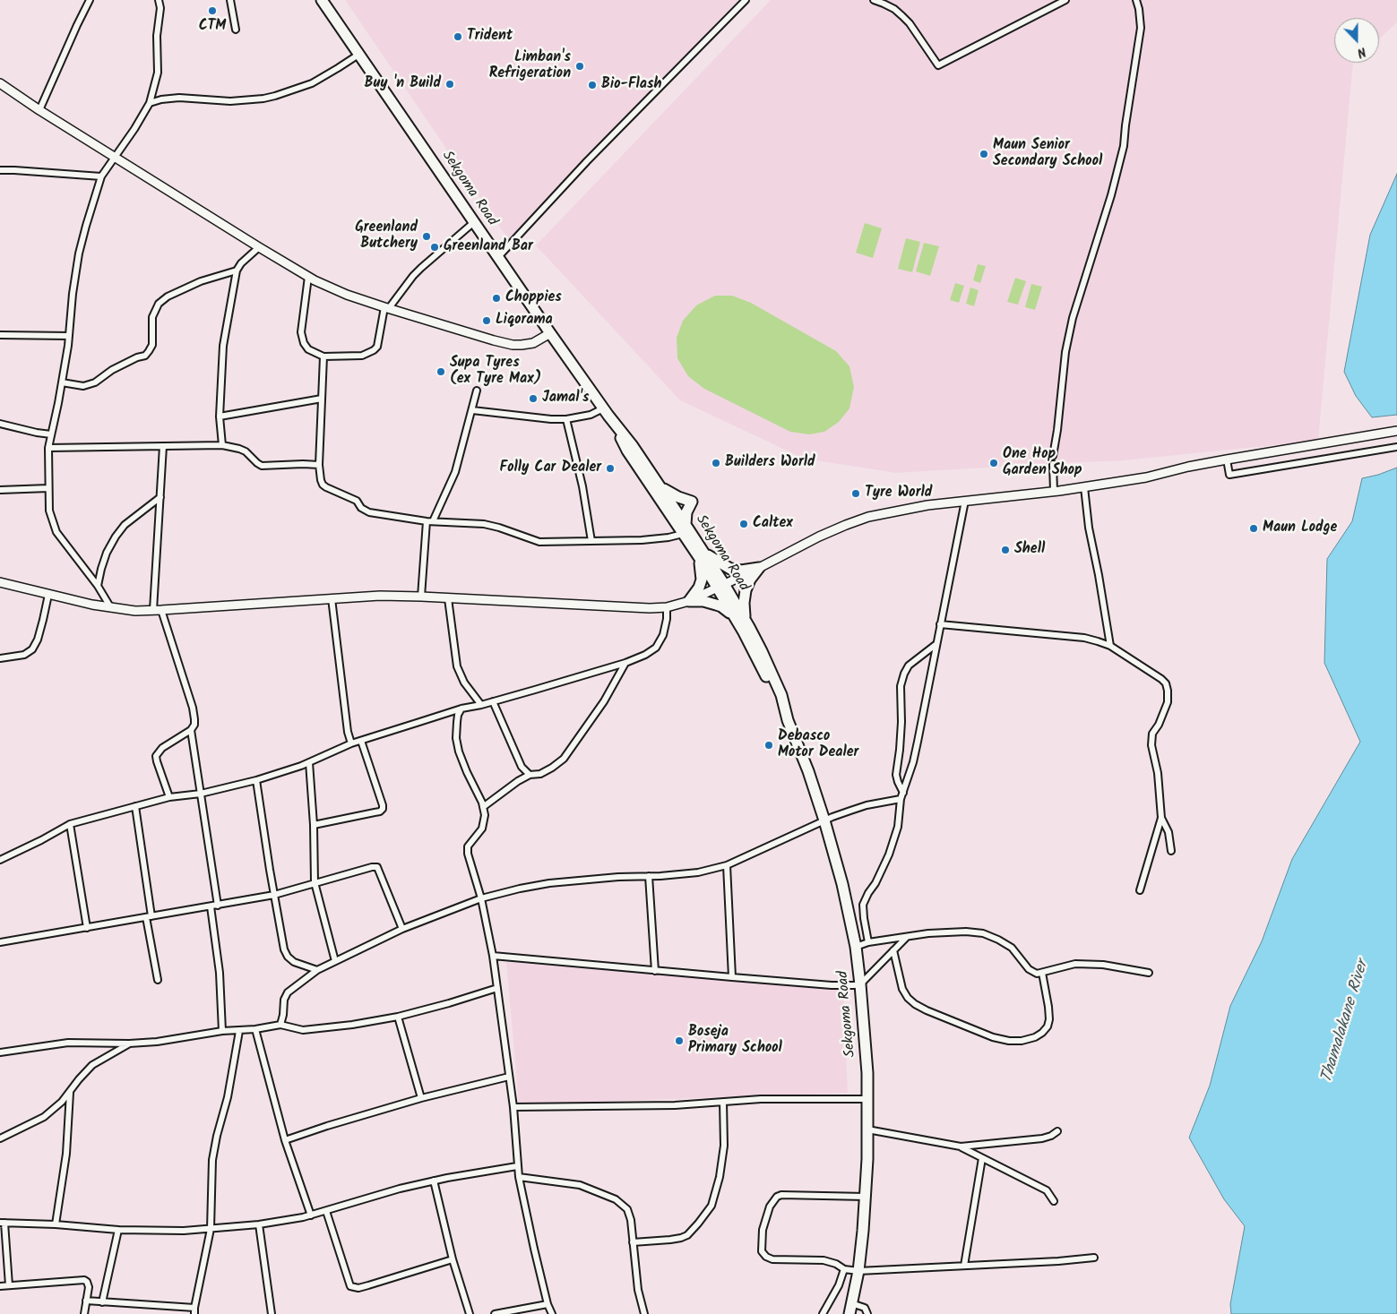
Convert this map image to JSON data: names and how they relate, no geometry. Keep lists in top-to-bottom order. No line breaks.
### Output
{"streets":{"highway":["Sekgoma Road"]},"water":["Thamalakane River"],"places":["CTM","Trident","Limban's Refrigeration","Buy 'n Build","Bio-Flash","Maun Senior Secondary School","Greenland Butchery","Greenland Bar","Choppies","Liqorama","Supa Tyres (ex Tyre Max)","Jamal's","Builders World","One Hop Garden Shop","Folly Car Dealer","Tyre World","Caltex","Maun Lodge","Shell","Debasco Motor Dealer","Boseja Primary School"],"north":"bottom"}
